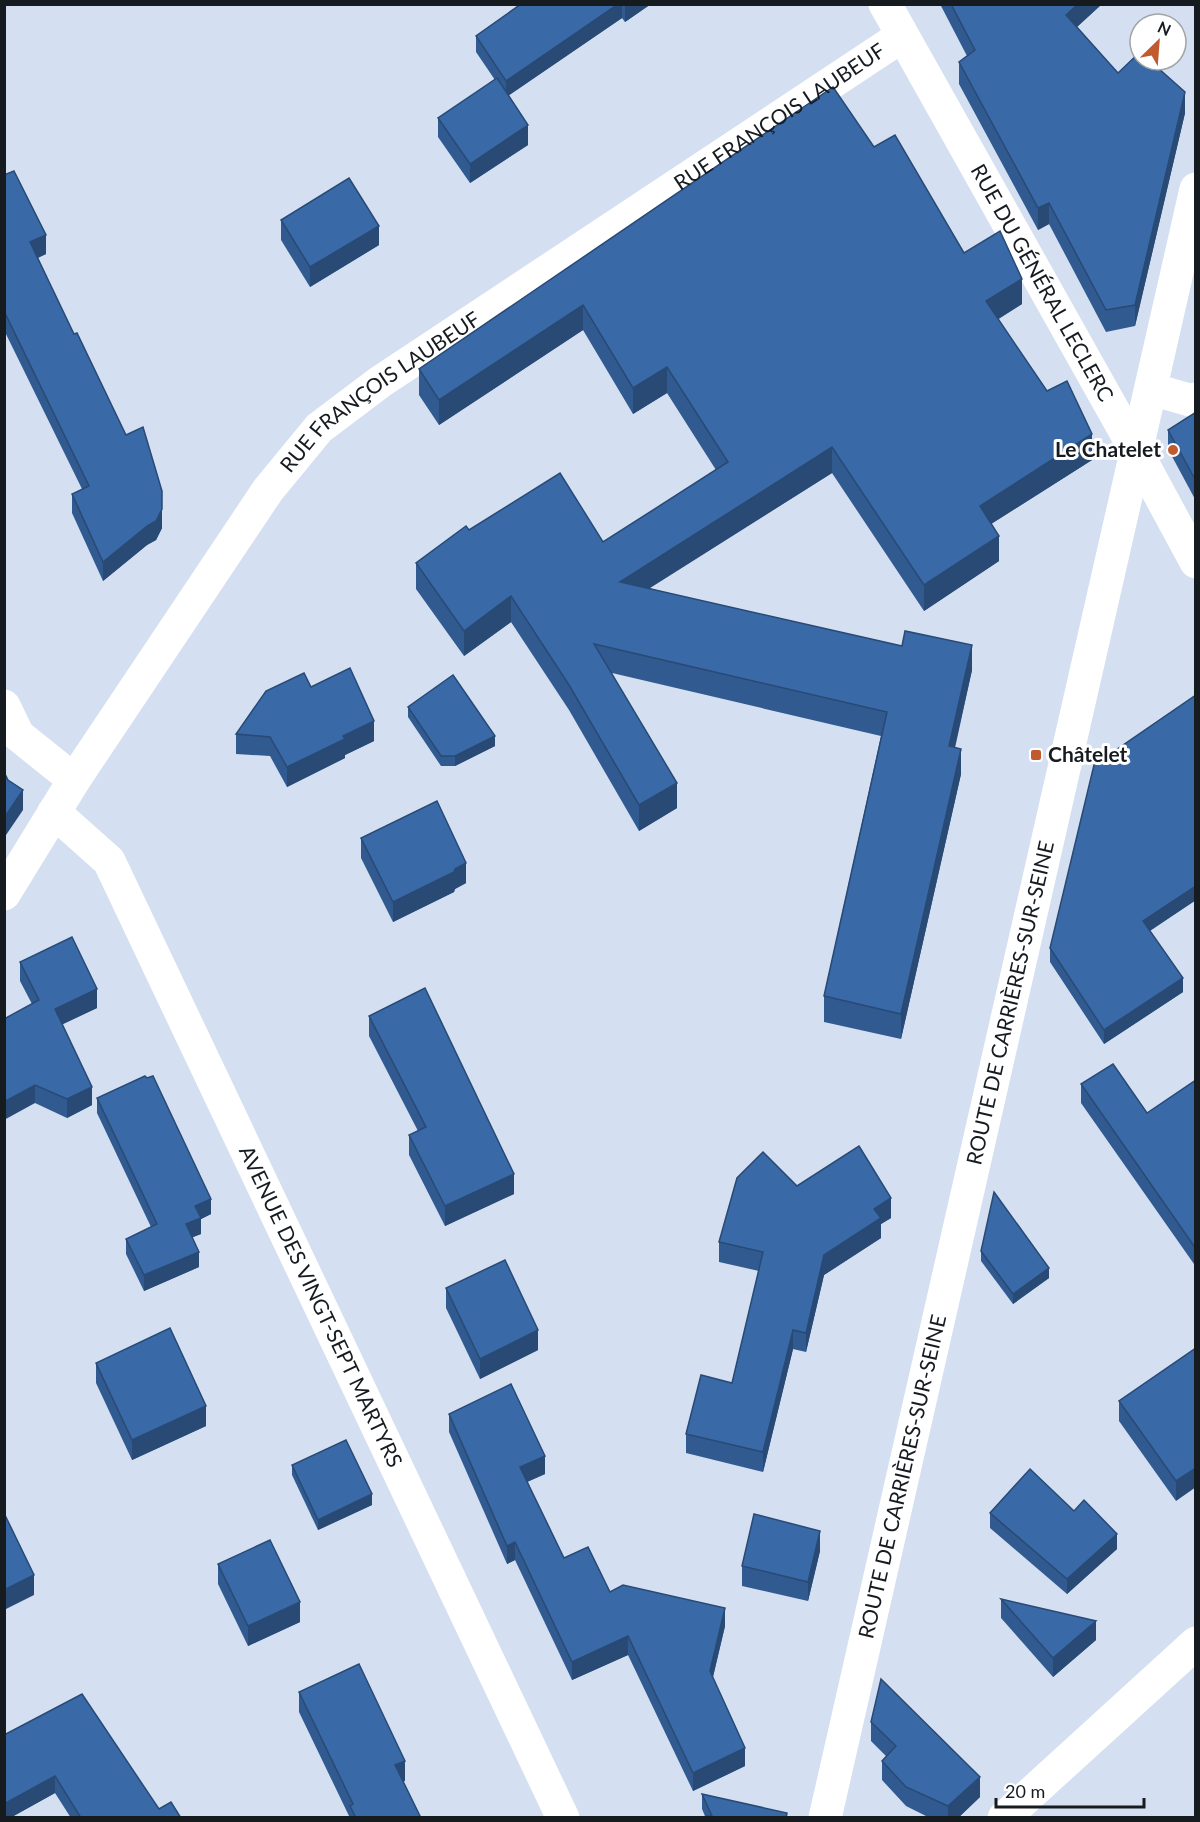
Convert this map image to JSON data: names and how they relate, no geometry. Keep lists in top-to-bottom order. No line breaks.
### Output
{"streets":{"street":["RUE FRANÇOIS LAUBEUF","RUE DU GÉNÉRAL LECLERC","ROUTE DE CARRIÈRES-SUR-SEINE","AVENUE DES VINGT-SEPT MARTYRS"]},"crossings":[["RUE FRANÇOIS LAUBEUF","RUE DU GÉNÉRAL LECLERC"],["RUE FRANÇOIS LAUBEUF","AVENUE DES VINGT-SEPT MARTYRS"],["RUE DU GÉNÉRAL LECLERC","ROUTE DE CARRIÈRES-SUR-SEINE"]],"places":{"other":["Le Chatelet"],"transit":["Châtelet"]},"scale_bar":"20 m","north":"top right"}
